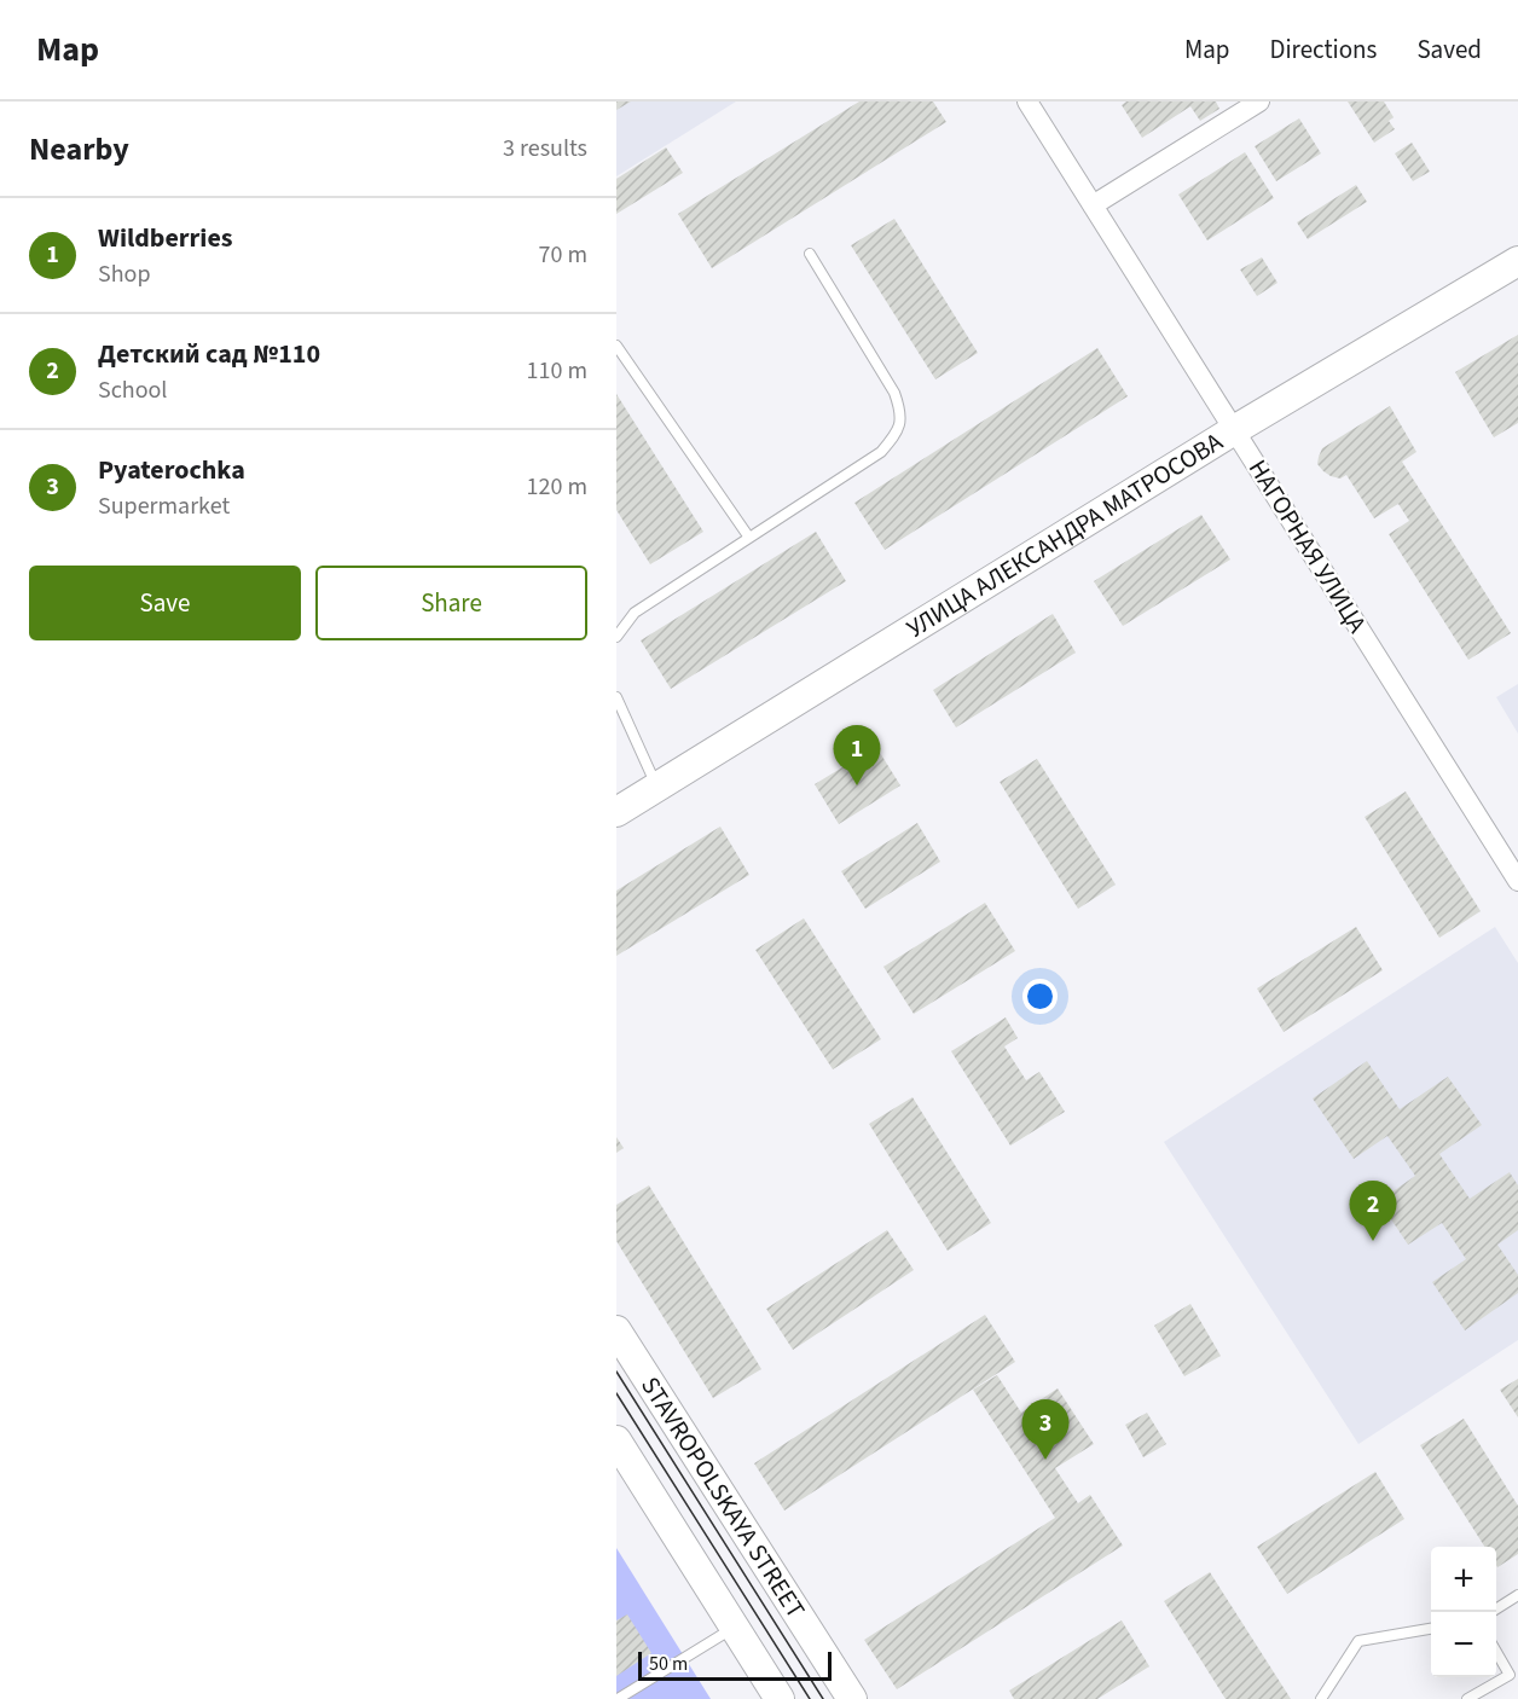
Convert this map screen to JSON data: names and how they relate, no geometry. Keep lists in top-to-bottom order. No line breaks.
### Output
{"streets":{"street":["УЛИЦА АЛЕКСАНДРА МАТРОСОВА","НАГОРНАЯ УЛИЦА","STAVROPOLSKAYA STREET"]},"crossings":[["УЛИЦА АЛЕКСАНДРА МАТРОСОВА","НАГОРНАЯ УЛИЦА"]],"scale_bar":"50 m","page":{"header":"Map","nav":["Map","Directions","Saved"],"heading":["Nearby","3 results"],"list":[{"mark":"1","name":"Wildberries","note":"Shop","value":"70 m"},{"mark":"2","name":"Детский сад №110","note":"School","value":"110 m"},{"mark":"3","name":"Pyaterochka","note":"Supermarket","value":"120 m"}],"buttons":["Save","Share"],"pins":["1","2","3"],"map_buttons":["+","−"],"scale":"50 m"}}
